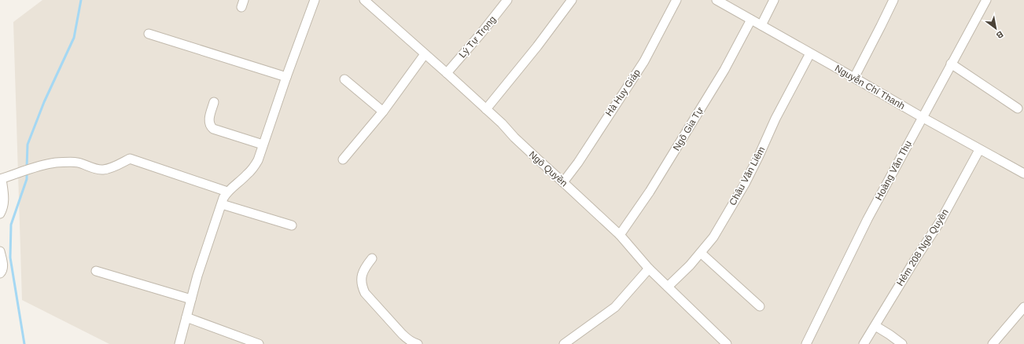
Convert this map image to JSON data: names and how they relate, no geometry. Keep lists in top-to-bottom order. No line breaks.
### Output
{"streets":{"street":["Lý Tự Trọng","Nguyễn Chí Thanh","Hà Huy Giáp","Ngô Gia Tự","Ngô Quyền","Hoàng Văn Thụ","Châu Văn Liêm","Hẻm 208 Ngô Quyền"]},"crossings":[["Lý Tự Trọng","Ngô Quyền"],["Nguyễn Chí Thanh","Ngô Gia Tự"],["Nguyễn Chí Thanh","Hoàng Văn Thụ"],["Nguyễn Chí Thanh","Châu Văn Liêm"],["Nguyễn Chí Thanh","Hẻm 208 Ngô Quyền"],["Hà Huy Giáp","Ngô Quyền"],["Ngô Gia Tự","Ngô Quyền"],["Ngô Quyền","Châu Văn Liêm"]],"north":"bottom right"}
